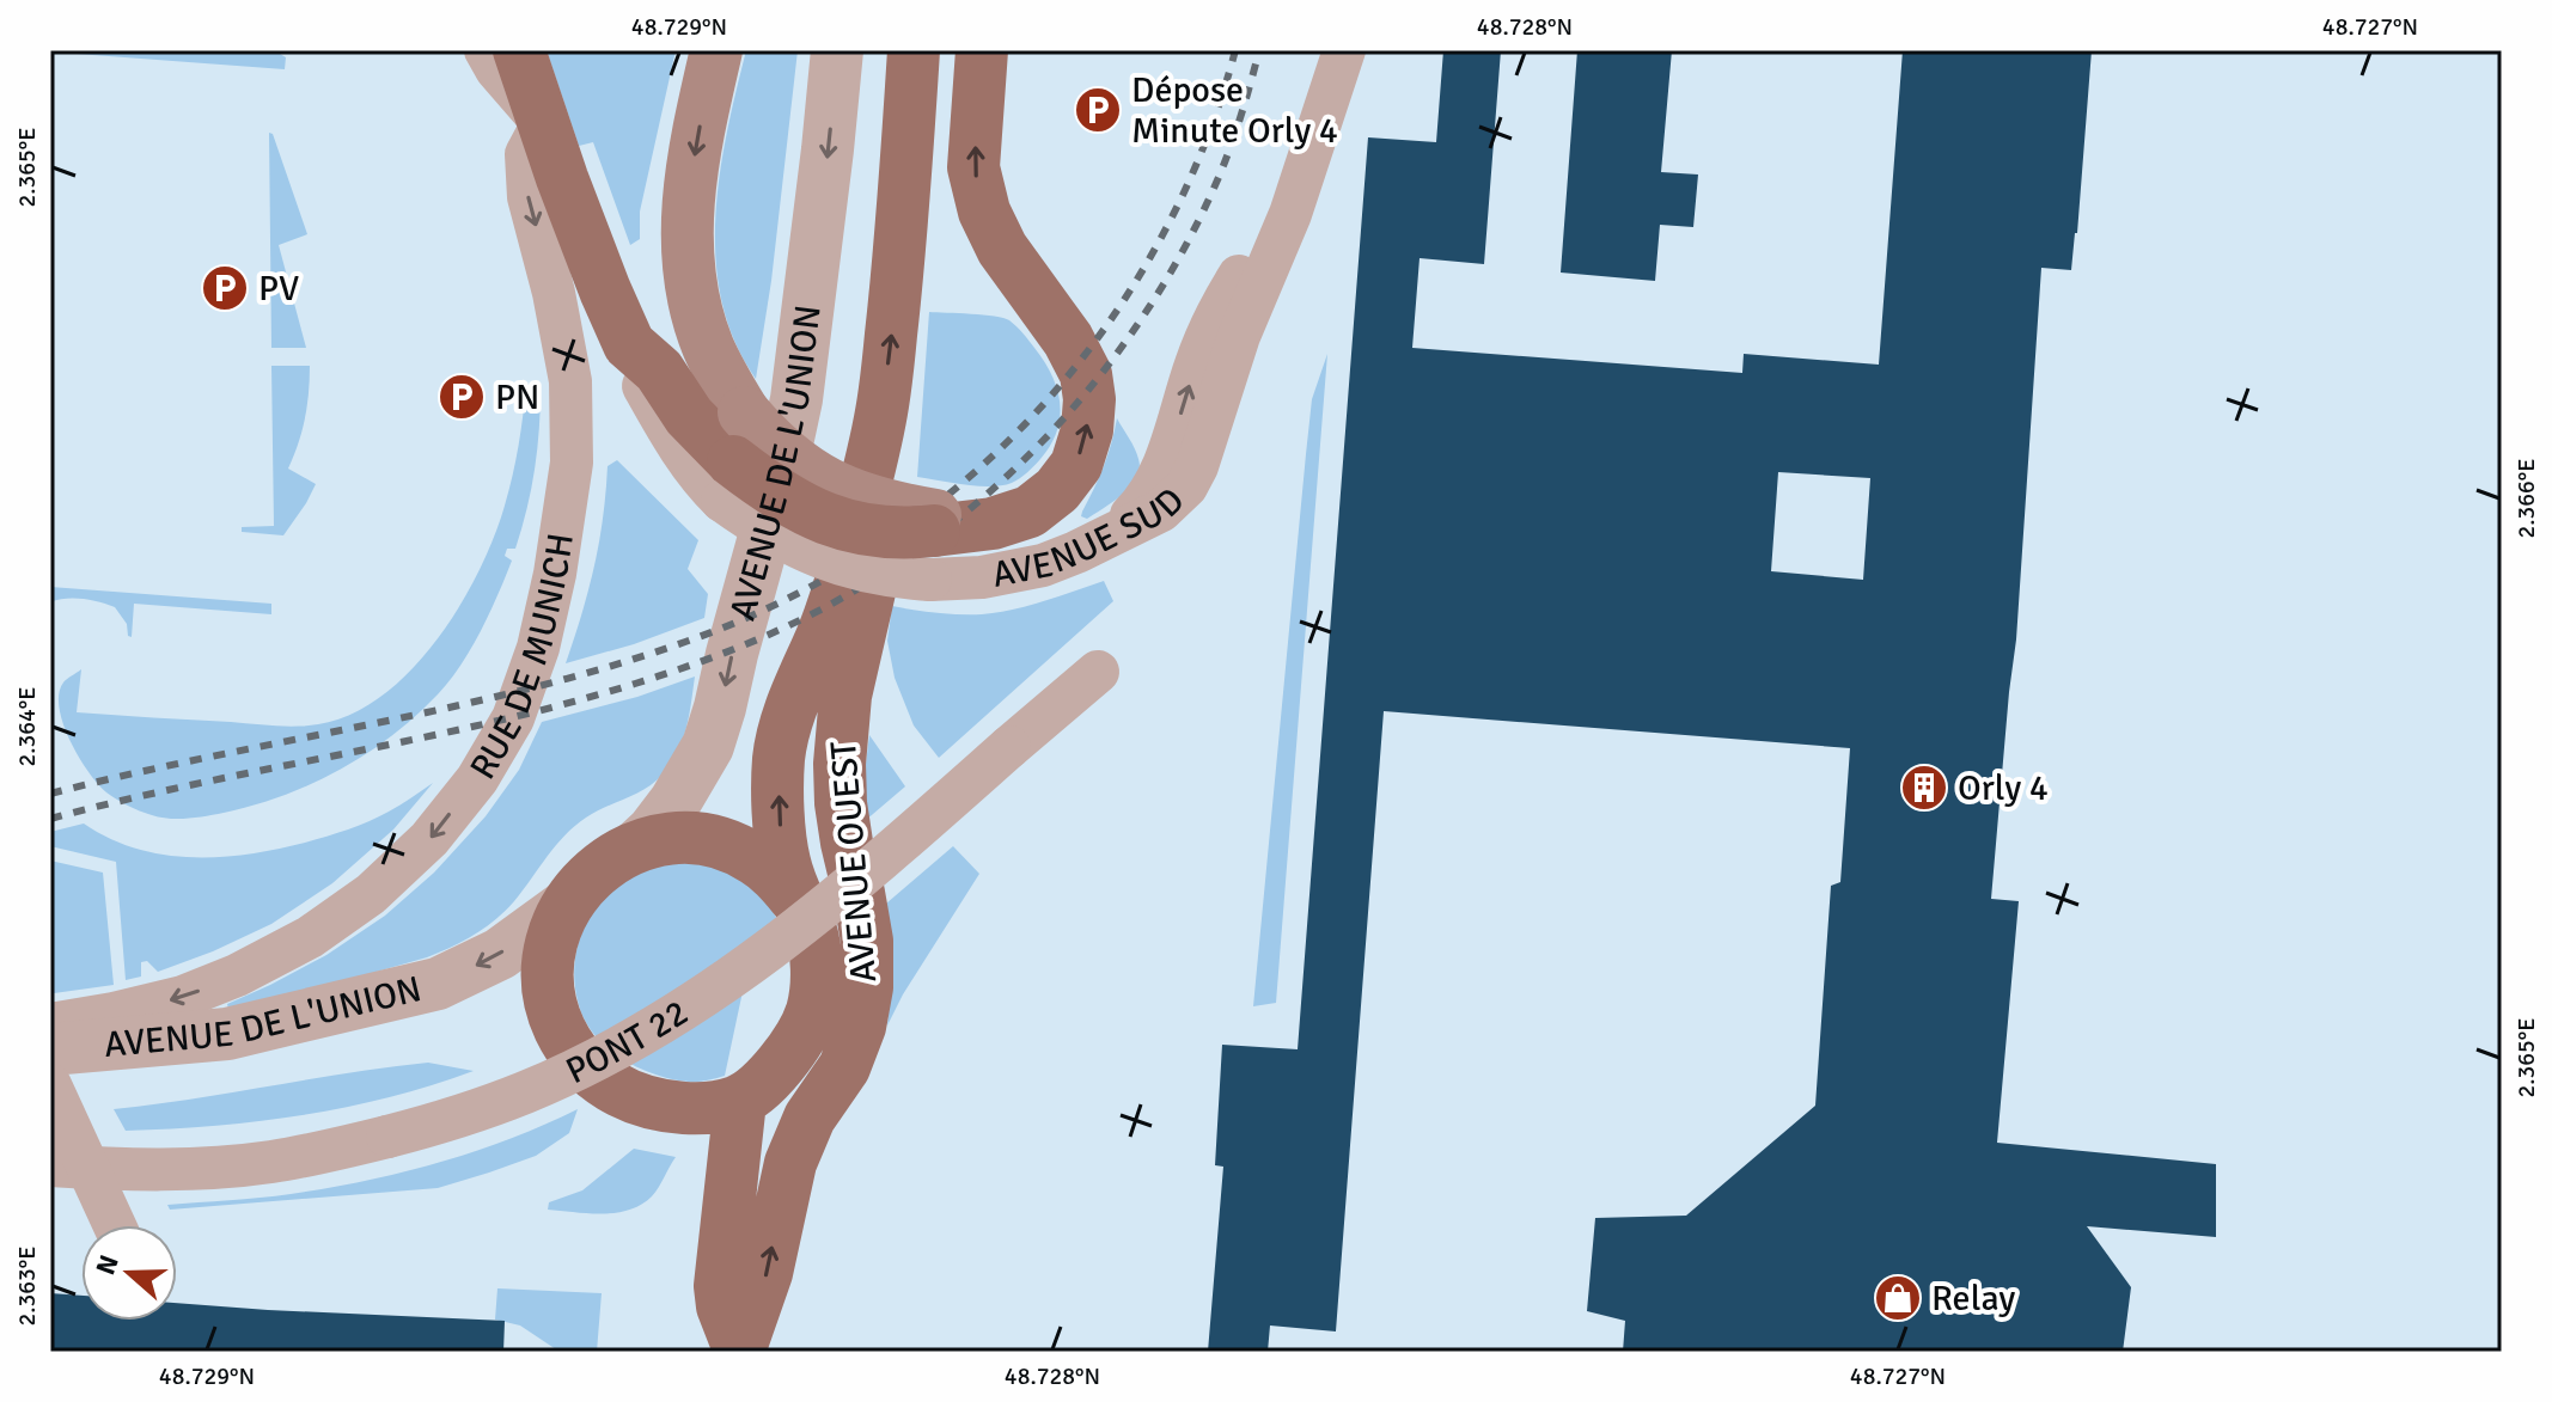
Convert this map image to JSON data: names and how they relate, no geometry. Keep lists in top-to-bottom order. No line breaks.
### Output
{"streets":{"main road":["AVENUE SUD","AVENUE OUEST"],"street":["AVENUE DE L'UNION","RUE DE MUNICH","PONT 22"]},"crossings":[["AVENUE DE L'UNION","AVENUE OUEST"],["AVENUE SUD","RUE DE MUNICH"]],"one_way":["AVENUE DE L'UNION","RUE DE MUNICH","AVENUE OUEST"],"places":{"parking":["Dépose Minute Orly 4","PV","PN"],"building":["Orly 4"],"shop":["Relay"]},"north":"left","coordinates":["48.729°N","48.728°N","48.727°N","2.365°E","2.366°E","2.364°E","2.363°E"]}
